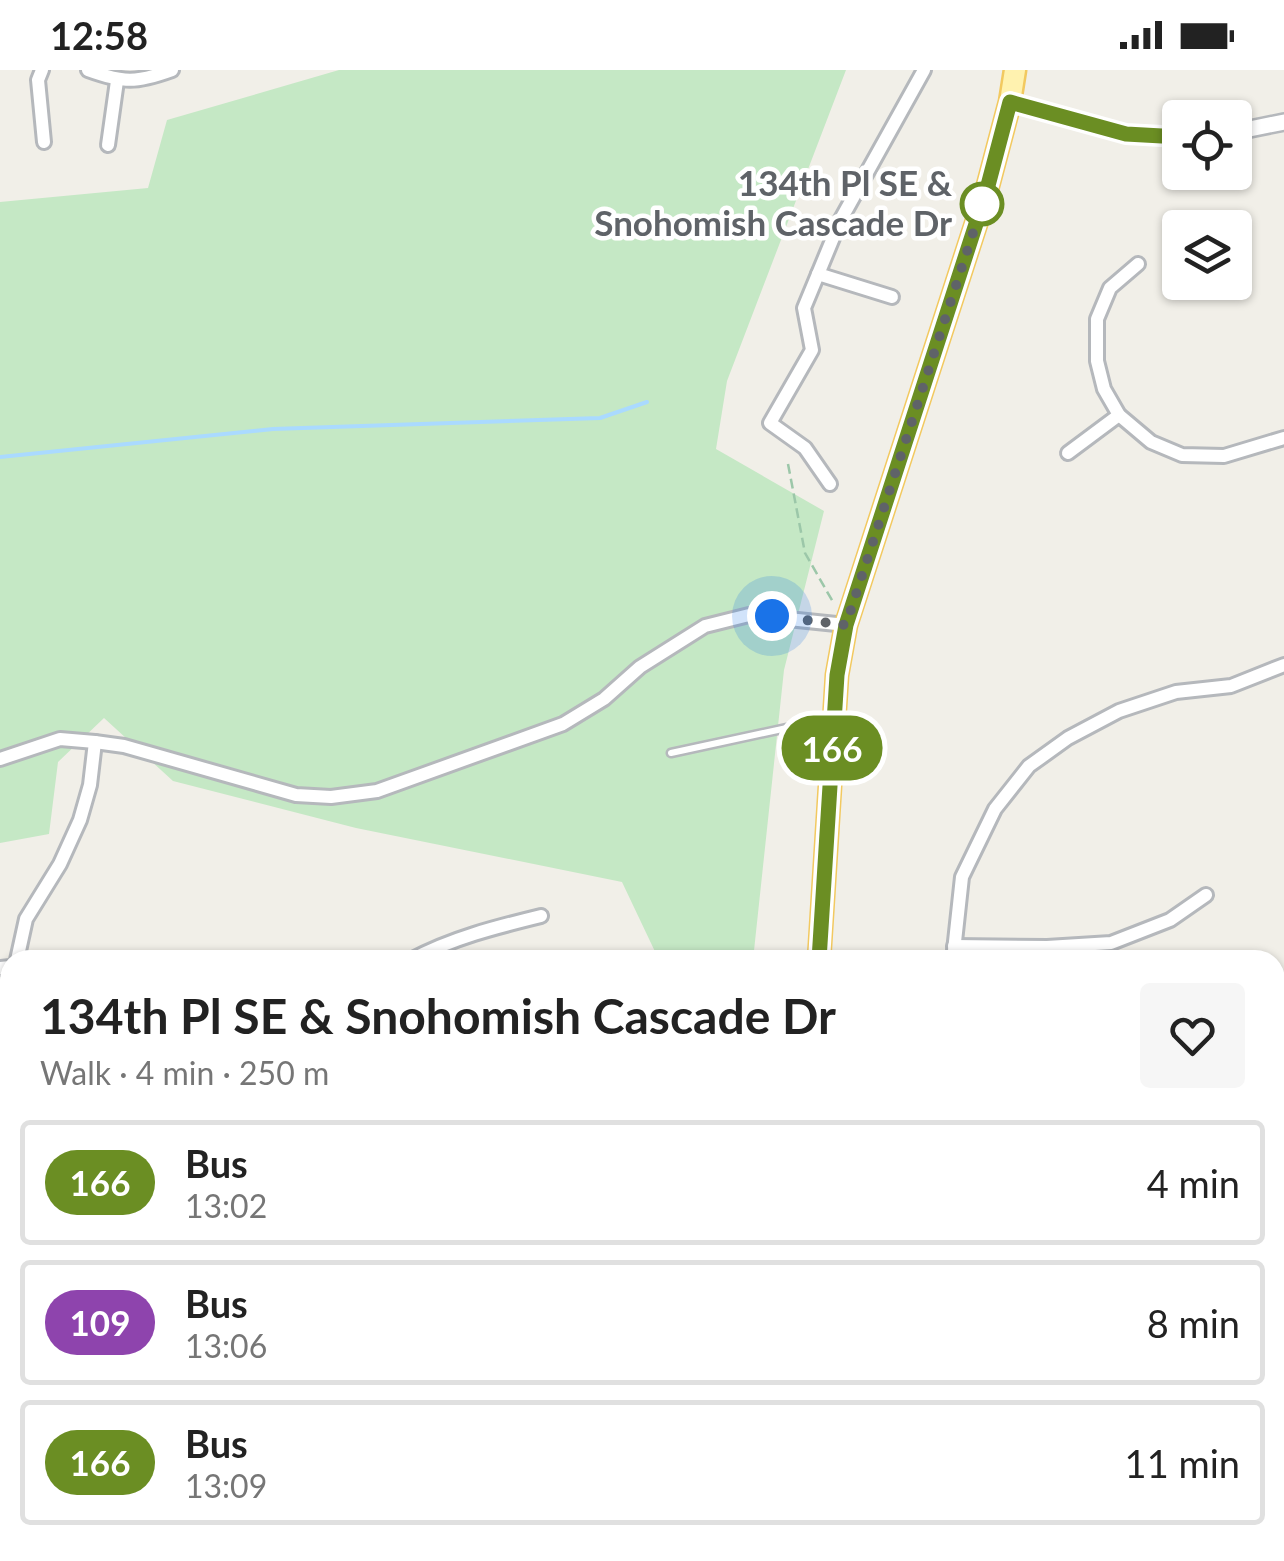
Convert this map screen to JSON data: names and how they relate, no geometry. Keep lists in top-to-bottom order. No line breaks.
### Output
{"places":["134th Pl SE & Snohomish Cascade Dr"],"lines":["bus line 166"],"page":{"status":"12:58","on_map":"166","heading":["134th Pl SE & Snohomish Cascade Dr","Walk · 4 min · 250 m"],"list":[{"mark":"166","name":"Bus","note":"13:02","value":"4 min"},{"mark":"109","name":"Bus","note":"13:06","value":"8 min"},{"mark":"166","name":"Bus","note":"13:09","value":"11 min"}]}}
